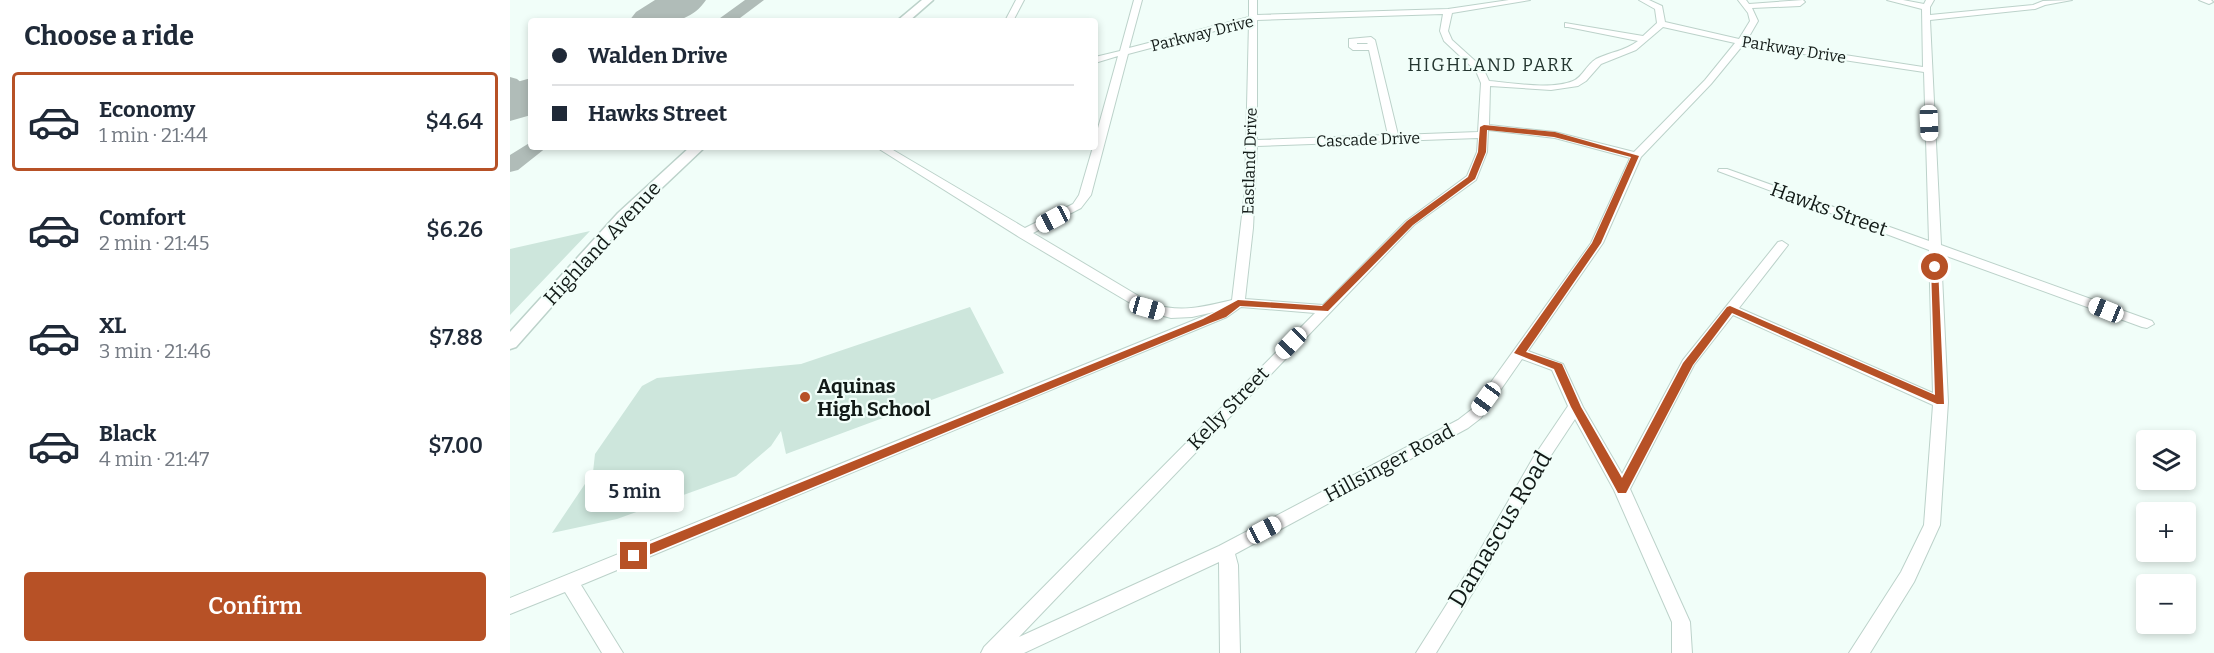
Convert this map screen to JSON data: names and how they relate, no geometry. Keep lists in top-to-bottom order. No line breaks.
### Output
{"streets":{"main road":["Highland Avenue"],"street":["Parkway Drive","Cascade Drive","Eastland Drive","Hawks Street","Kelly Street","Hillsinger Road","Damascus Road"]},"crossings":[["Parkway Drive","Eastland Drive"],["Parkway Drive","Hillsinger Road"],["Cascade Drive","Eastland Drive"],["Cascade Drive","Kelly Street"],["Cascade Drive","Hillsinger Road"]],"districts":["HIGHLAND PARK"],"places":["Aquinas High School"],"page":{"heading":"Choose a ride","banner":["Walden Drive","Hawks Street"],"list":[{"name":"Economy","note":"1 min · 21:44","value":"$4.64"},{"name":"Comfort","note":"2 min · 21:45","value":"$6.26"},{"name":"XL","note":"3 min · 21:46","value":"$7.88"},{"name":"Black","note":"4 min · 21:47","value":"$7.00"}],"map_buttons":["+","−"],"bubble":"5 min","buttons":"Confirm"}}
